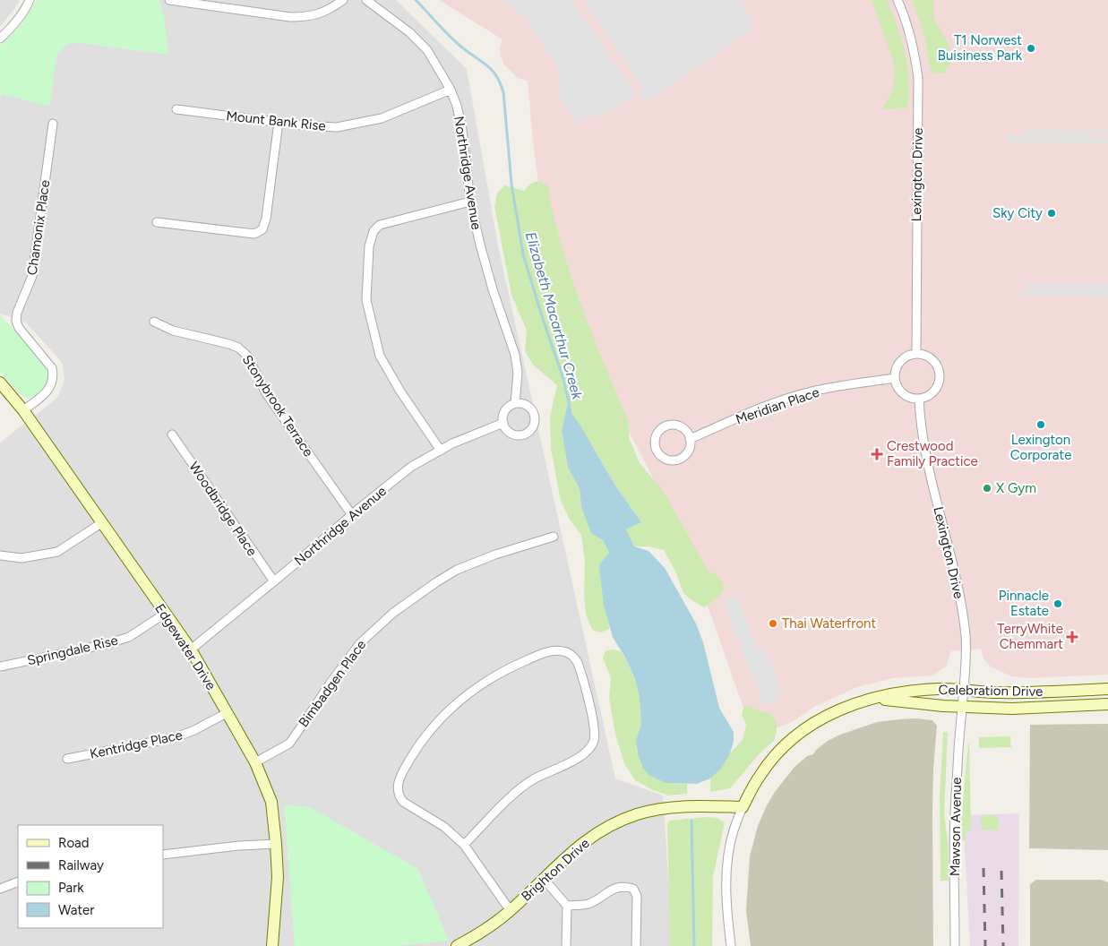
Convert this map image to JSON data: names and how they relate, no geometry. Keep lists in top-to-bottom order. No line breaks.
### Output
{"streets":{"street":["Mount Bank Rise","Northridge Avenue","Lexington Drive","Chamonix Place","Stonybrook Terrace","Meridian Place","Woodbridge Place","Edgewater Drive","Springdale Rise","Bimbadgen Place","Celebration Drive","Kentridge Place","Mawson Avenue","Brighton Drive"]},"crossings":[["Mount Bank Rise","Northridge Avenue"],["Northridge Avenue","Stonybrook Terrace"],["Northridge Avenue","Woodbridge Place"],["Northridge Avenue","Edgewater Drive"],["Lexington Drive","Meridian Place"],["Lexington Drive","Celebration Drive"],["Lexington Drive","Mawson Avenue"],["Chamonix Place","Edgewater Drive"],["Edgewater Drive","Springdale Rise"],["Edgewater Drive","Bimbadgen Place"],["Edgewater Drive","Kentridge Place"],["Celebration Drive","Mawson Avenue"],["Celebration Drive","Brighton Drive"]],"water":["Elizabeth Macarthur Creek"],"places":{"other":["T1 Norwest Buisiness Park","Sky City","Lexington Corporate","X Gym","Pinnacle Estate","Thai Waterfront"],"health":["Crestwood Family Practice","TerryWhite Chemmart"]},"legend":["Road","Railway","Park","Water"]}
